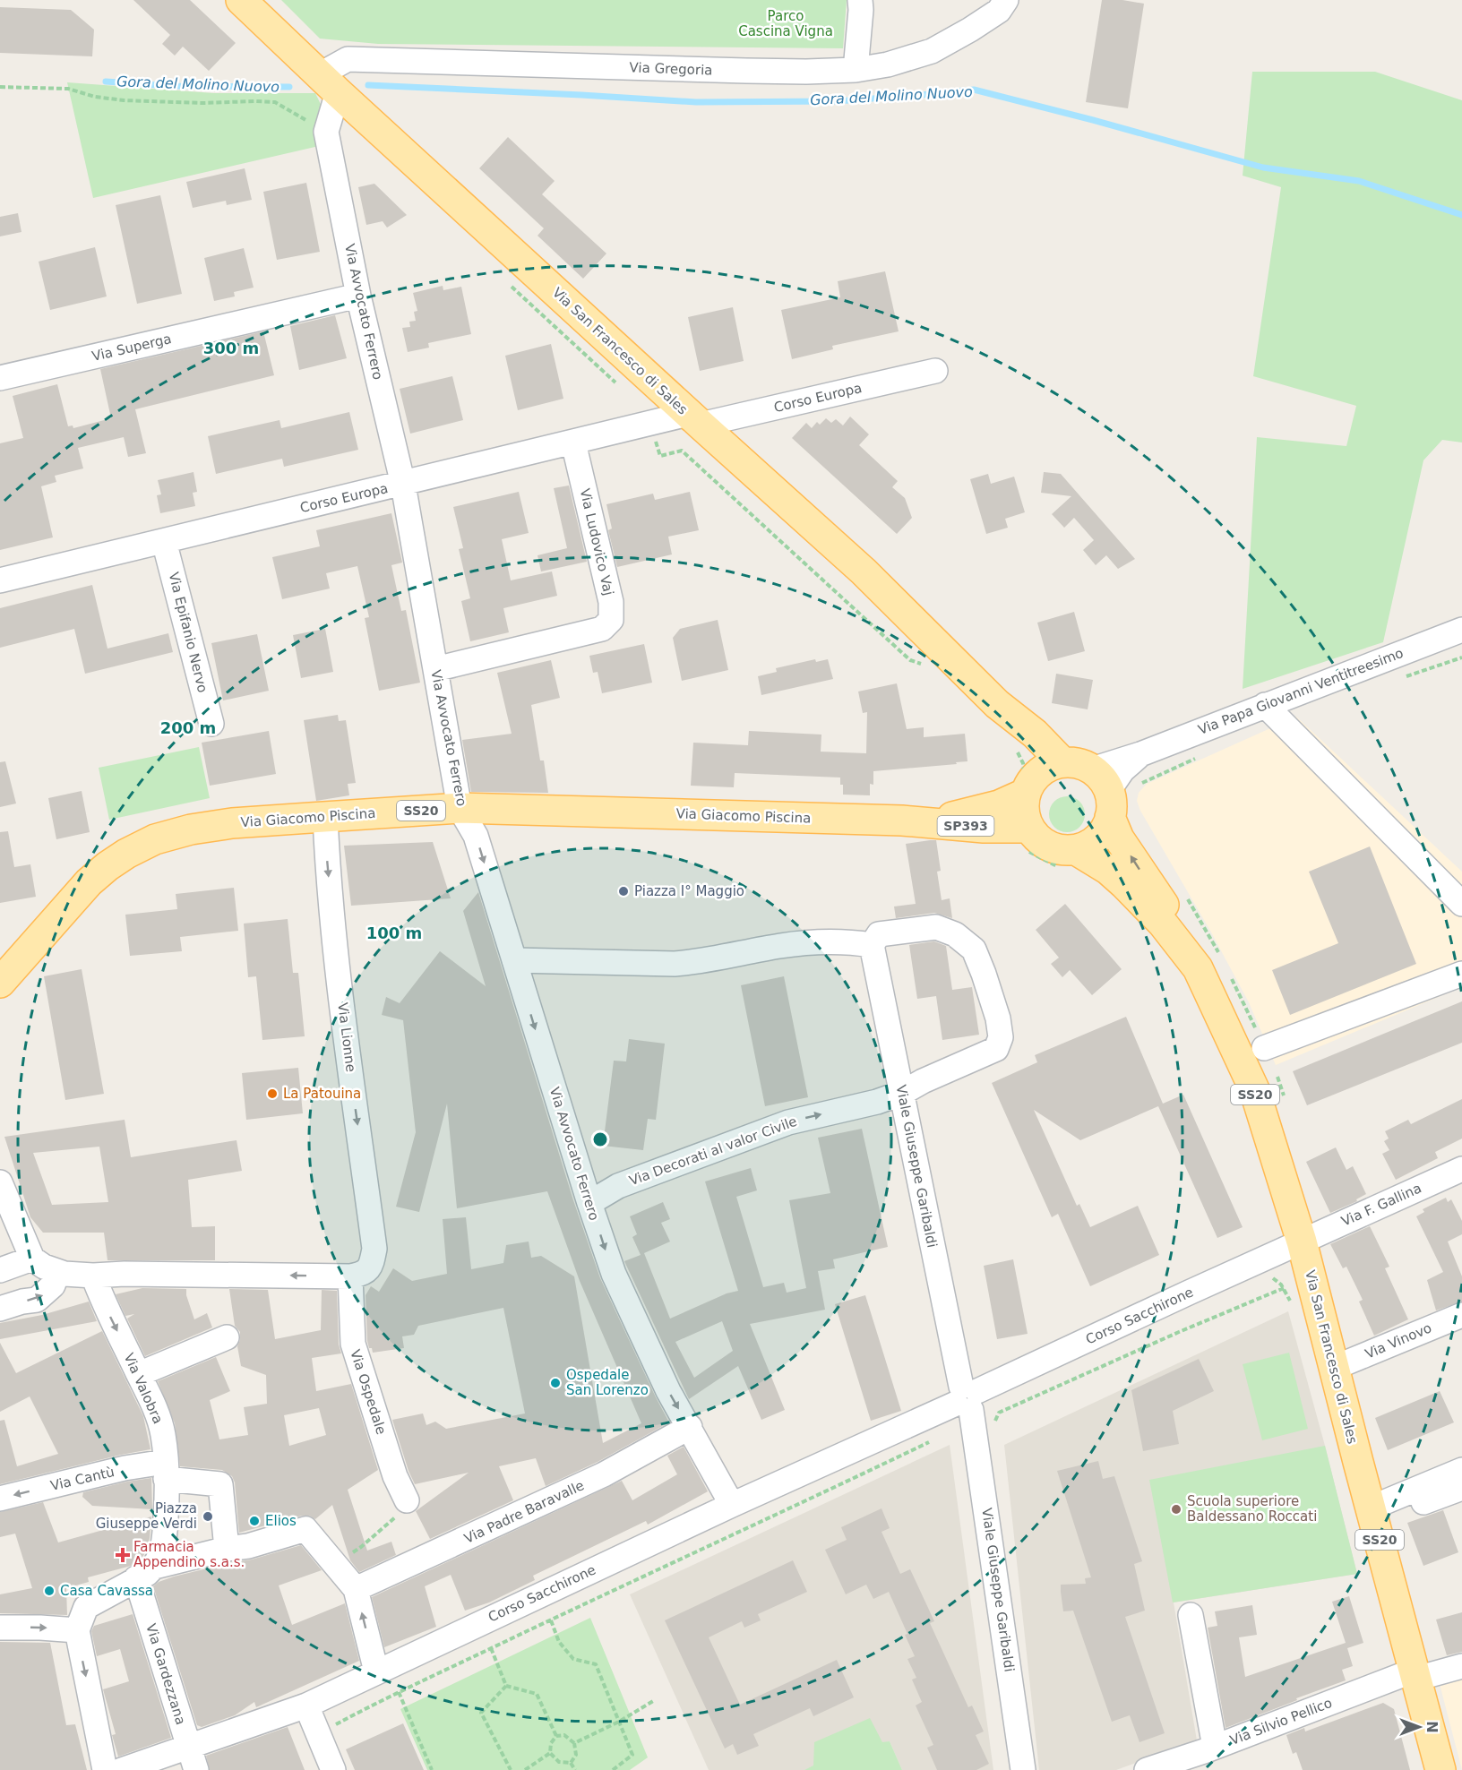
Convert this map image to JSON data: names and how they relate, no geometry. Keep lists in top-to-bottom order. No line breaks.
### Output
{"streets":{"main road":["Via San Francesco di Sales","SS20","Via Giacomo Piscina","SP393"],"street":["Via Gregoria","Via Avvocato Ferrero","Via Superga","Corso Europa","Via Ludovico Vaj","Via Epifanio Nervo","Via Papa Giovanni Ventitreesimo","Via Lionne","Via Decorati al valor Civile","Viale Giuseppe Garibaldi","Via F. Gallina","Corso Sacchirone","Via Vinovo","Via Valobra","Via Ospedale","Via Cantù","Via Padre Baravalle","Via Gardezzana","Via Silvio Pellico"]},"crossings":[["Via Gregoria","Via Avvocato Ferrero"],["Via Gregoria","Via San Francesco di Sales"],["Via Avvocato Ferrero","Via Superga"],["Via Avvocato Ferrero","Via San Francesco di Sales"],["Via Avvocato Ferrero","Corso Europa"],["Via Avvocato Ferrero","Via Ludovico Vaj"],["Via Avvocato Ferrero","Via Giacomo Piscina"],["Via Avvocato Ferrero","Via Decorati al valor Civile"],["Via Avvocato Ferrero","Corso Sacchirone"],["Via Avvocato Ferrero","Via Padre Baravalle"],["Via San Francesco di Sales","Corso Europa"],["Via San Francesco di Sales","Via Papa Giovanni Ventitreesimo"],["Via San Francesco di Sales","Via Giacomo Piscina"],["Via San Francesco di Sales","Via F. Gallina"],["Via San Francesco di Sales","Corso Sacchirone"],["Via San Francesco di Sales","Via Vinovo"],["Via San Francesco di Sales","Via Silvio Pellico"],["Corso Europa","Via Ludovico Vaj"],["Corso Europa","Via Epifanio Nervo"],["Via Papa Giovanni Ventitreesimo","Via Giacomo Piscina"],["Via Giacomo Piscina","Via Lionne"],["Via Lionne","Via Ospedale"],["Via Decorati al valor Civile","Viale Giuseppe Garibaldi"],["Viale Giuseppe Garibaldi","Corso Sacchirone"],["Via F. Gallina","Corso Sacchirone"],["Corso Sacchirone","Via Gardezzana"],["Via Valobra","Via Cantù"],["Via Valobra","Via Gardezzana"]],"one_way":["Via Avvocato Ferrero","Via Lionne"],"water":["Gora del Molino Nuovo"],"parks":["Parco Cascina Vigna"],"places":{"other":["Piazza I° Maggio","La Patouina","Ospedale San Lorenzo","Scuola superiore Baldessano Roccati","Piazza Giuseppe Verdi","Elios","Casa Cavassa"],"health":["Farmacia Appendino s.a.s."]},"north":"right","rings":["300 m","200 m","100 m"]}
